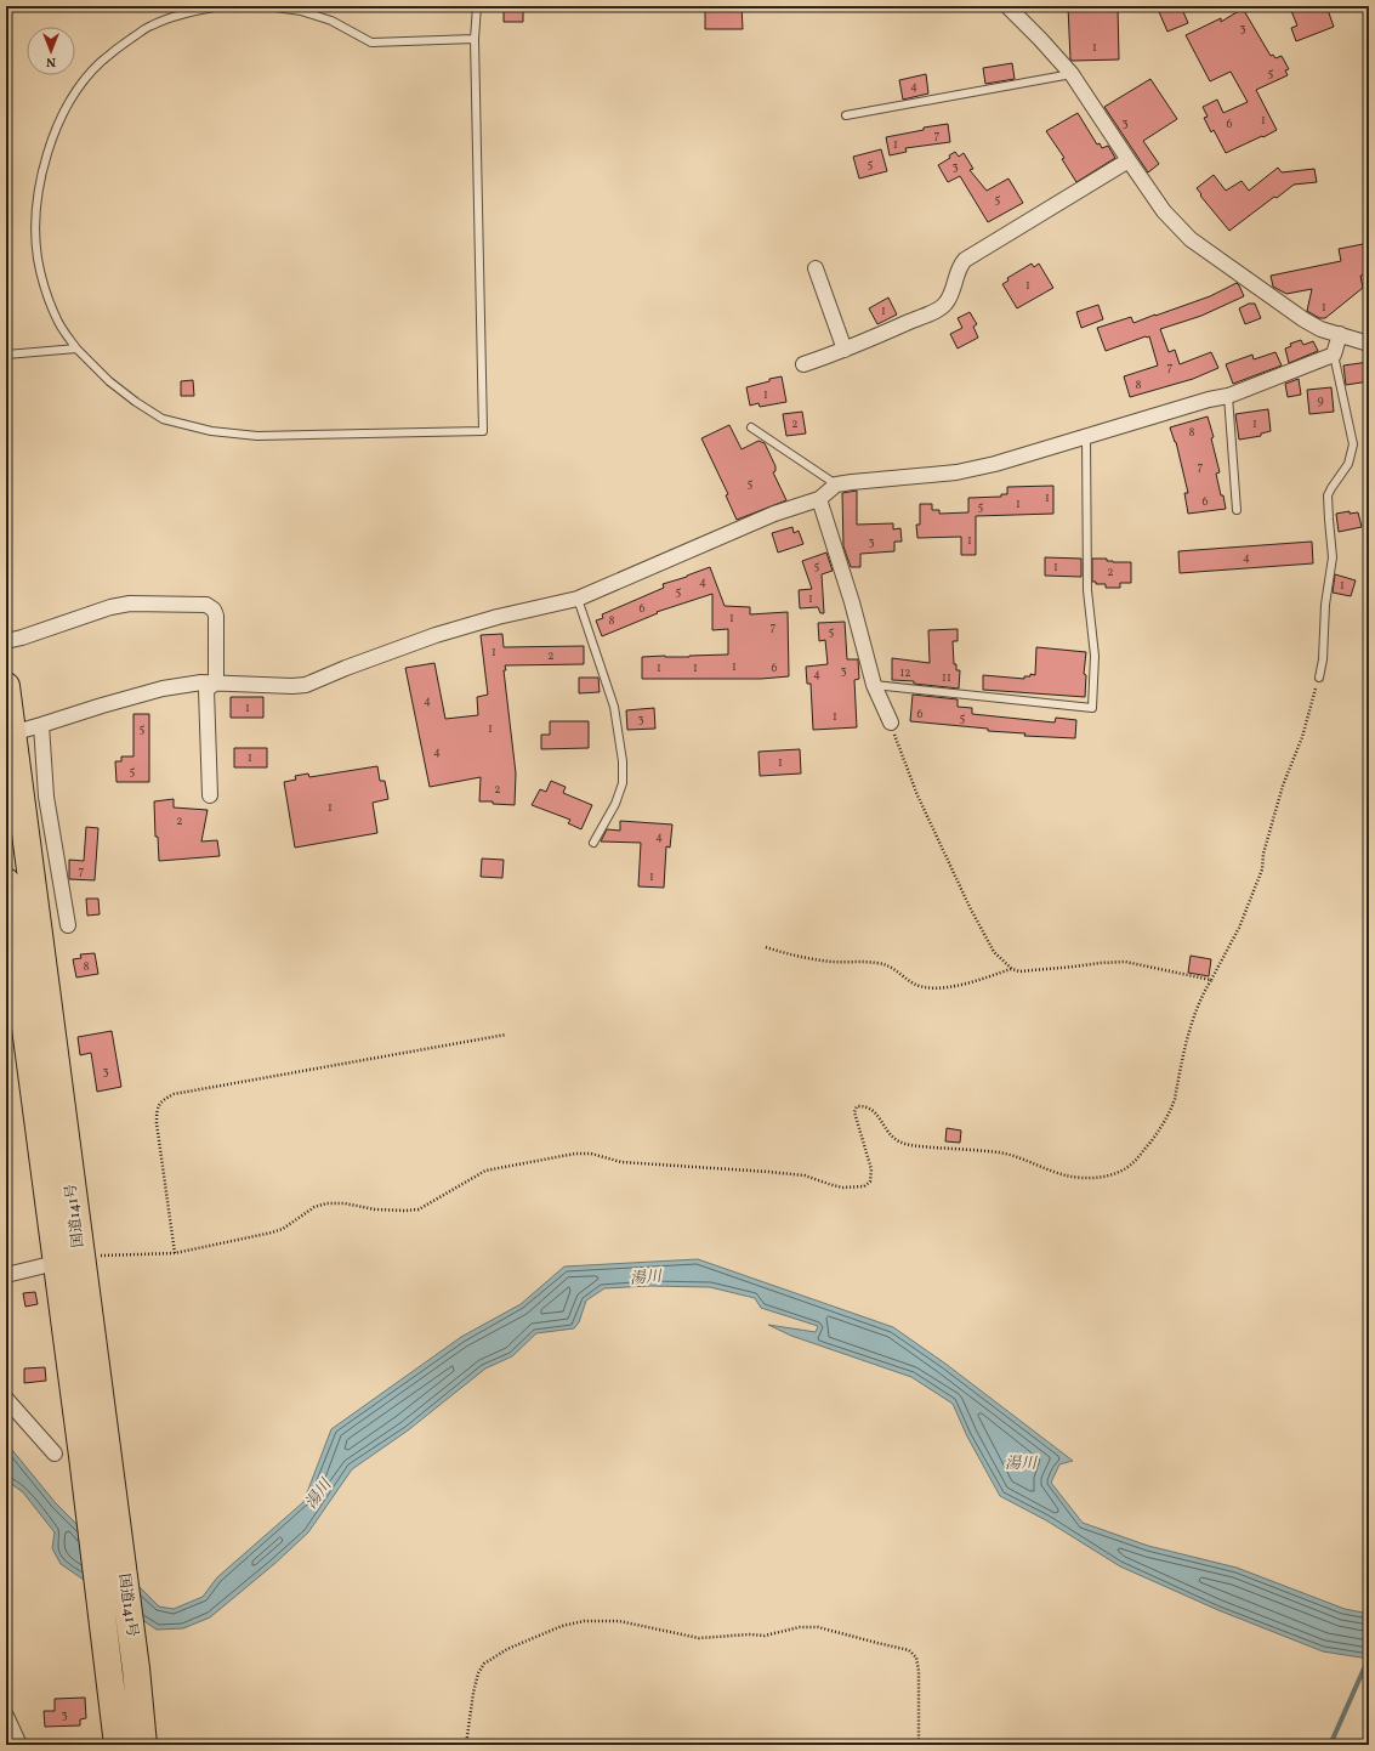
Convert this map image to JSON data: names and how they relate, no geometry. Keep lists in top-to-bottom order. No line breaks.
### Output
{"streets":{"highway":["国道141号"]},"water":["湯川"],"house_numbers":["3","1","5","4","1","3","6","7","1","5","3","5","1","1","1","7","8","1","9","2","1","8","7","5","1","6","1","5","1","3","4","5","1","2","4","1","5","1","6","1","8","7","5","1","2","1","1","1","6","3","12","4","11","4","1","6","1","5","3","5","1","4","1","1","5","2","1","2","4","7","1","8","3","3"],"north":"bottom"}
